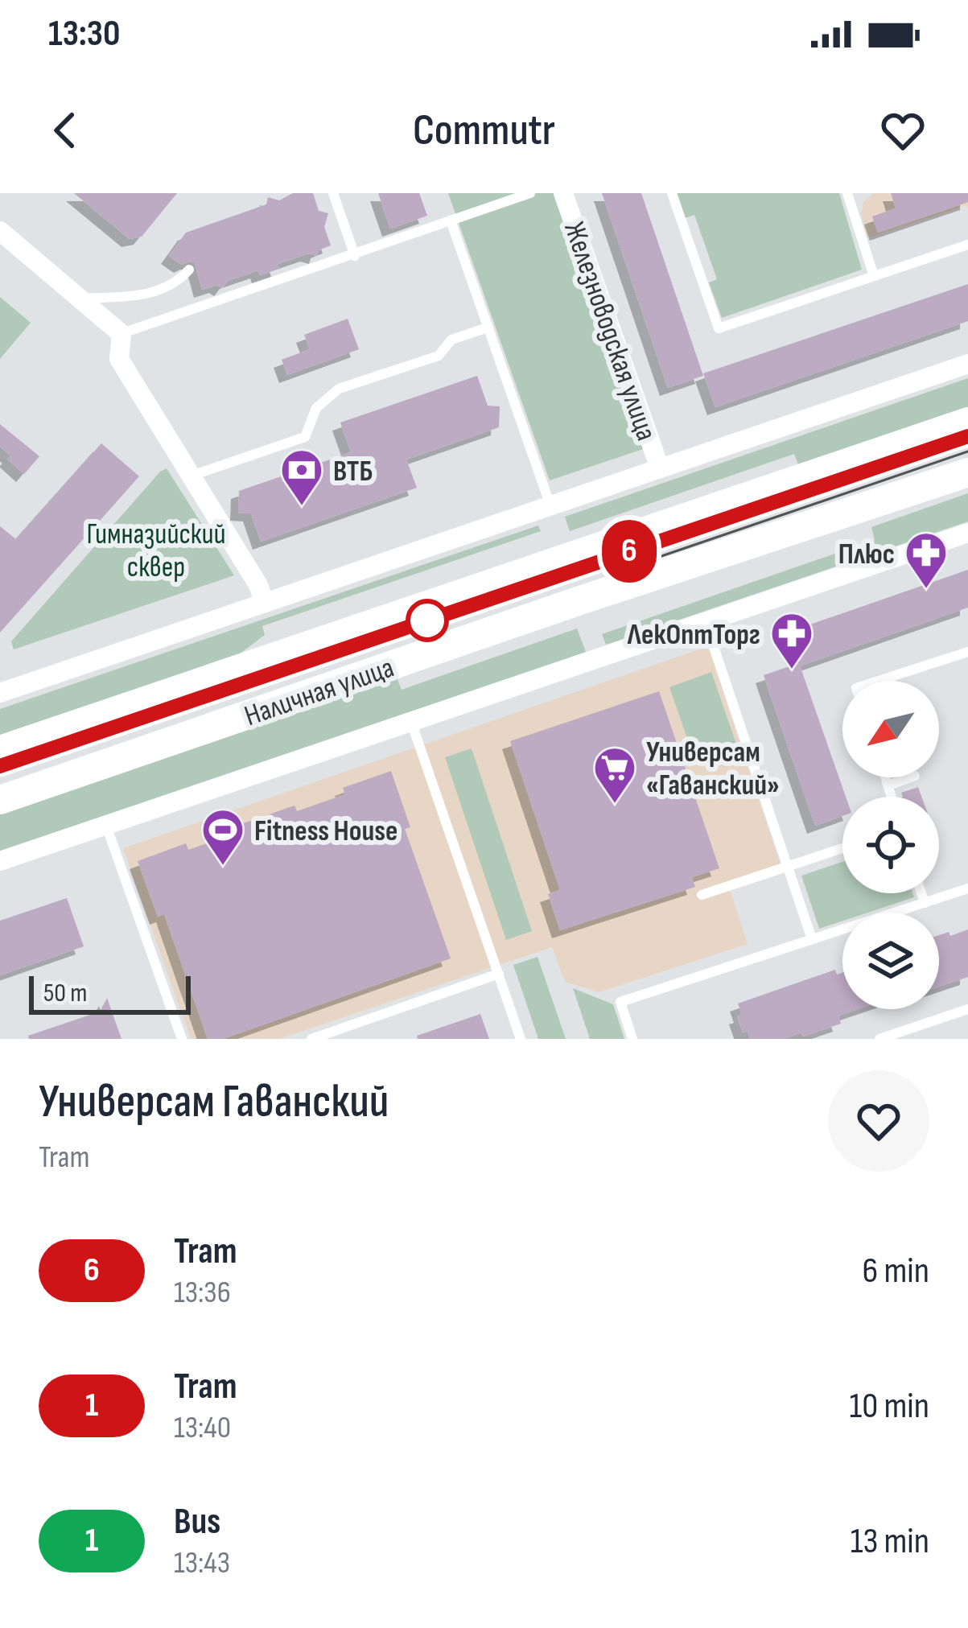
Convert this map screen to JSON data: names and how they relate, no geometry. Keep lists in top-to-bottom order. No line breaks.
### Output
{"streets":{"main road":["Наличная улица"],"street":["Железноводская улица"]},"parks":["Гимназийский сквер"],"places":{"bank":["ВТБ"],"pharmacy":["Плюс","ЛекОптТорг"],"supermarket":["Универсам «Гаванский»"],"sports":["Fitness House"]},"lines":["tram line 6"],"scale_bar":"50 m","north":"bottom left","page":{"status":"13:30","header":"Commutr","on_map":"6","scale":"50 m","heading":["Универсам Гаванский","Tram"],"list":[{"mark":"6","name":"Tram","note":"13:36","value":"6 min"},{"mark":"1","name":"Tram","note":"13:40","value":"10 min"},{"mark":"1","name":"Bus","note":"13:43","value":"13 min"}]}}
